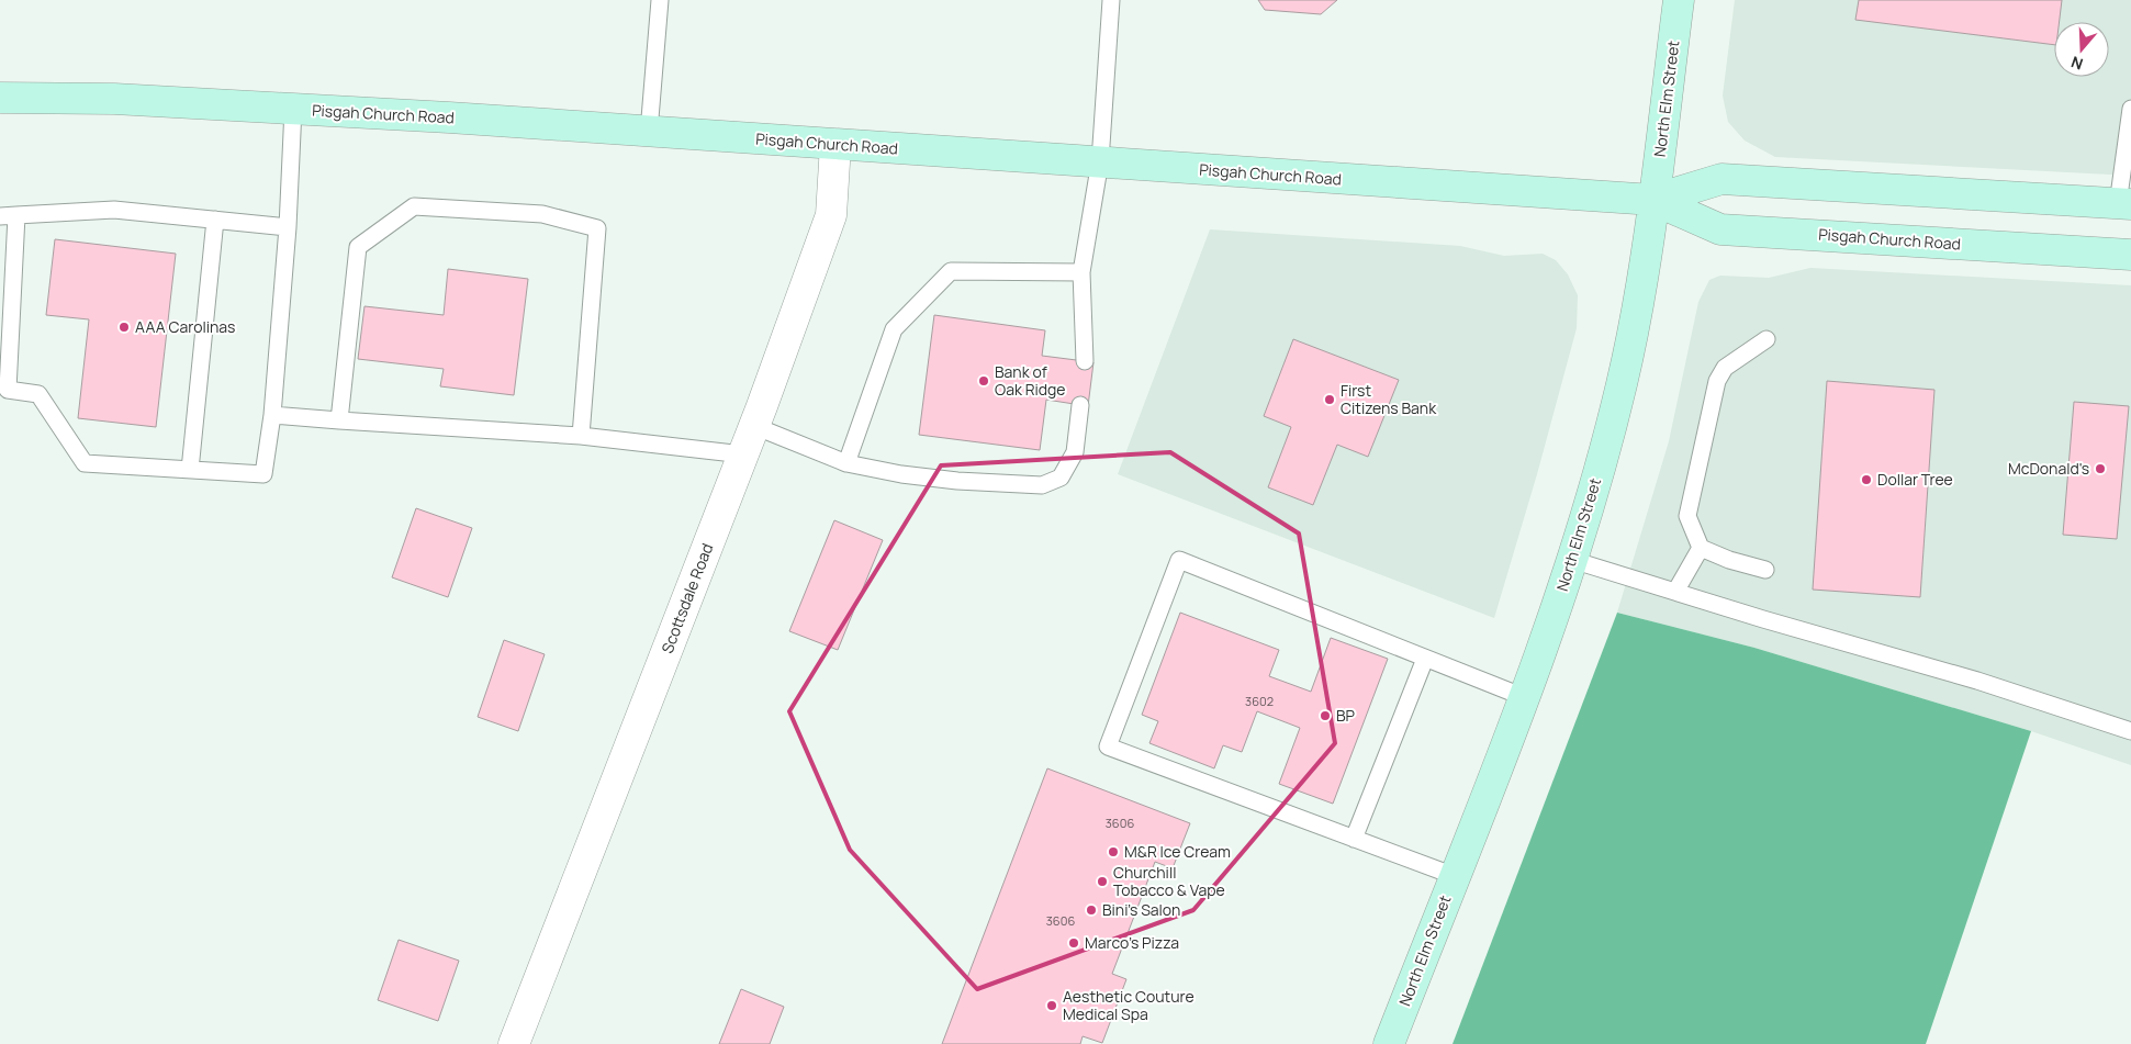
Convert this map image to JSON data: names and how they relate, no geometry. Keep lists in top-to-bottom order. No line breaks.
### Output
{"streets":{"main road":["North Elm Street","Pisgah Church Road"],"street":["Scottsdale Road"]},"crossings":[["North Elm Street","Pisgah Church Road"],["Pisgah Church Road","Scottsdale Road"]],"places":["AAA Carolinas","Bank of Oak Ridge","First Citizens Bank","McDonald's","Dollar Tree","BP","M&R Ice Cream","Churchill Tobacco & Vape","Bini's Salon","Marco's Pizza","Aesthetic Couture Medical Spa"],"house_numbers":["3602","3606","3606"],"north":"bottom"}
